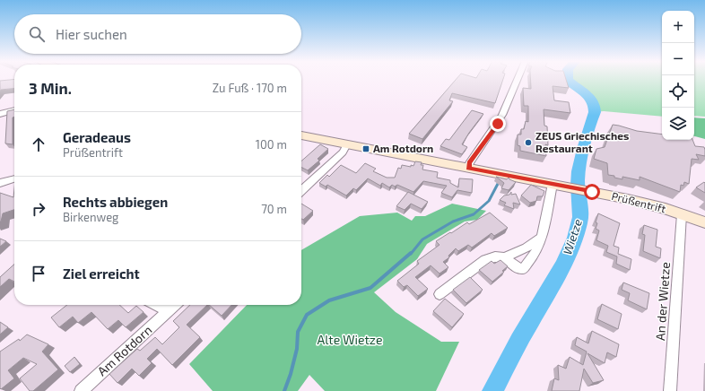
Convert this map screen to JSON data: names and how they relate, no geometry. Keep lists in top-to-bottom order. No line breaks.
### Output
{"streets":{"main road":["Prüßentrift"],"street":["An der Wietze","Am Rotdorn"]},"crossings":[["Prüßentrift","An der Wietze"]],"water":["Wietze"],"parks":["Alte Wietze"],"places":{"other":["ZEUS Griechisches Restaurant"],"transit":["Am Rotdorn"]},"page":{"map_buttons":["+","−"],"search":"Hier suchen","heading":["3 Min.","Zu Fuß · 170 m"],"list":[["Geradeaus","Prüßentrift","100 m"],["Rechts abbiegen","Birkenweg","70 m"],"Ziel erreicht"]}}
